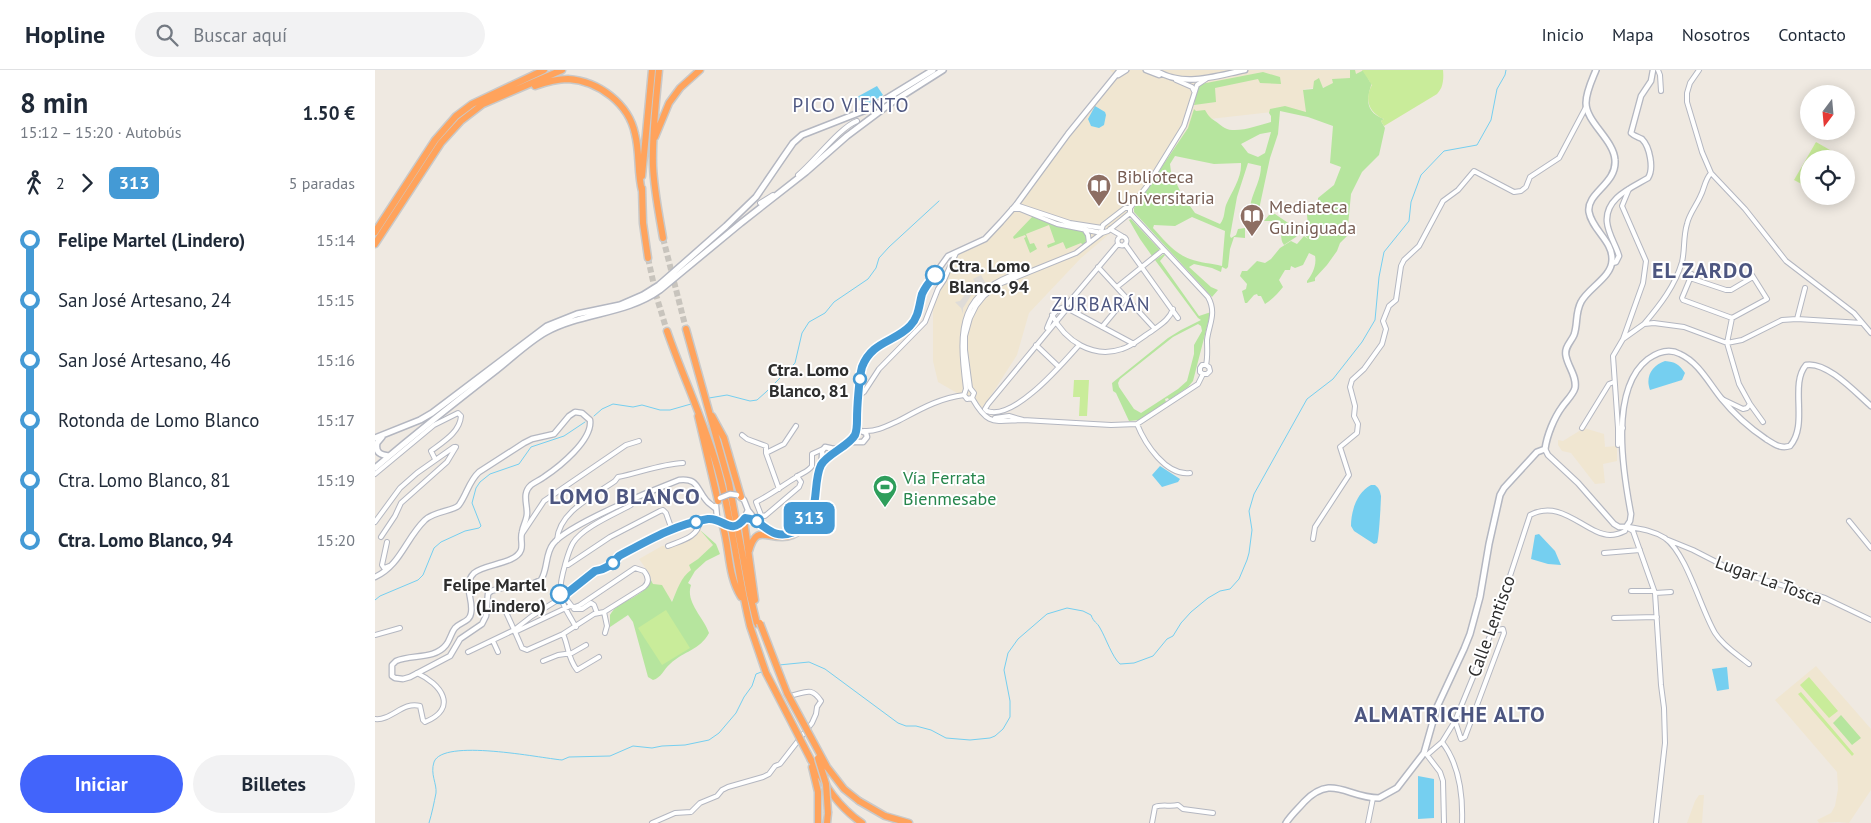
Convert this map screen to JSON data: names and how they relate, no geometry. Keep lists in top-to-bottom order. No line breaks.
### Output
{"streets":{"street":["Lugar La Tosca","Calle Lentisco"]},"crossings":[["Lugar La Tosca","Calle Lentisco"]],"districts":["PICO VIENTO","EL ZARDO","ZURBARÁN","LOMO BLANCO","ALMATRICHE ALTO"],"places":{"library":["Biblioteca Universitaria","Mediateca Guiniguada"],"other":["Ctra. Lomo Blanco, 94","Ctra. Lomo Blanco, 81","Felipe Martel (Lindero)"],"sports":["Vía Ferrata Bienmesabe"]},"lines":["bus line 313"],"north":"bottom","page":{"header":"Hopline","search":"Buscar aquí","nav":["Inicio","Mapa","Nosotros","Contacto"],"heading":["8 min","15:12 – 15:20 · Autobús","1.50 €"],"on_map":"313","legs":["2","313","5 paradas"],"list":[{"name":"Felipe Martel (Lindero)","value":"15:14"},{"name":"San José Artesano, 24","value":"15:15"},{"name":"San José Artesano, 46","value":"15:16"},{"name":"Rotonda de Lomo Blanco","value":"15:17"},{"name":"Ctra. Lomo Blanco, 81","value":"15:19"},{"name":"Ctra. Lomo Blanco, 94","value":"15:20"}],"buttons":["Iniciar","Billetes"]}}
